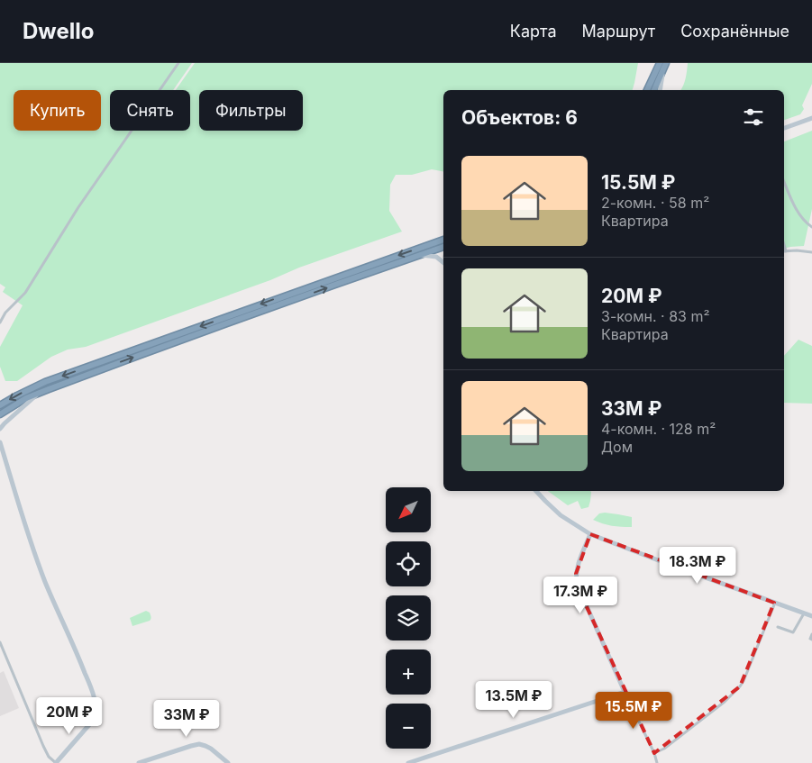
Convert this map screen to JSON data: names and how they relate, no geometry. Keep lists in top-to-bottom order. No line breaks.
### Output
{"north":"bottom left","page":{"header":"Dwello","nav":["Карта","Маршрут","Сохранённые"],"chip":["Купить","Снять","Фильтры"],"heading":"Объектов: 6","list":[{"name":"15.5M ₽","note":"2-комн. · 58 m² · Квартира"},{"name":"20M ₽","note":"3-комн. · 83 m² · Квартира"},{"name":"33M ₽","note":"4-комн. · 128 m² · Дом"}],"map_buttons":["+","−"],"price":["18.3M ₽","17.3M ₽","13.5M ₽","15.5M ₽","20M ₽","33M ₽"]}}
